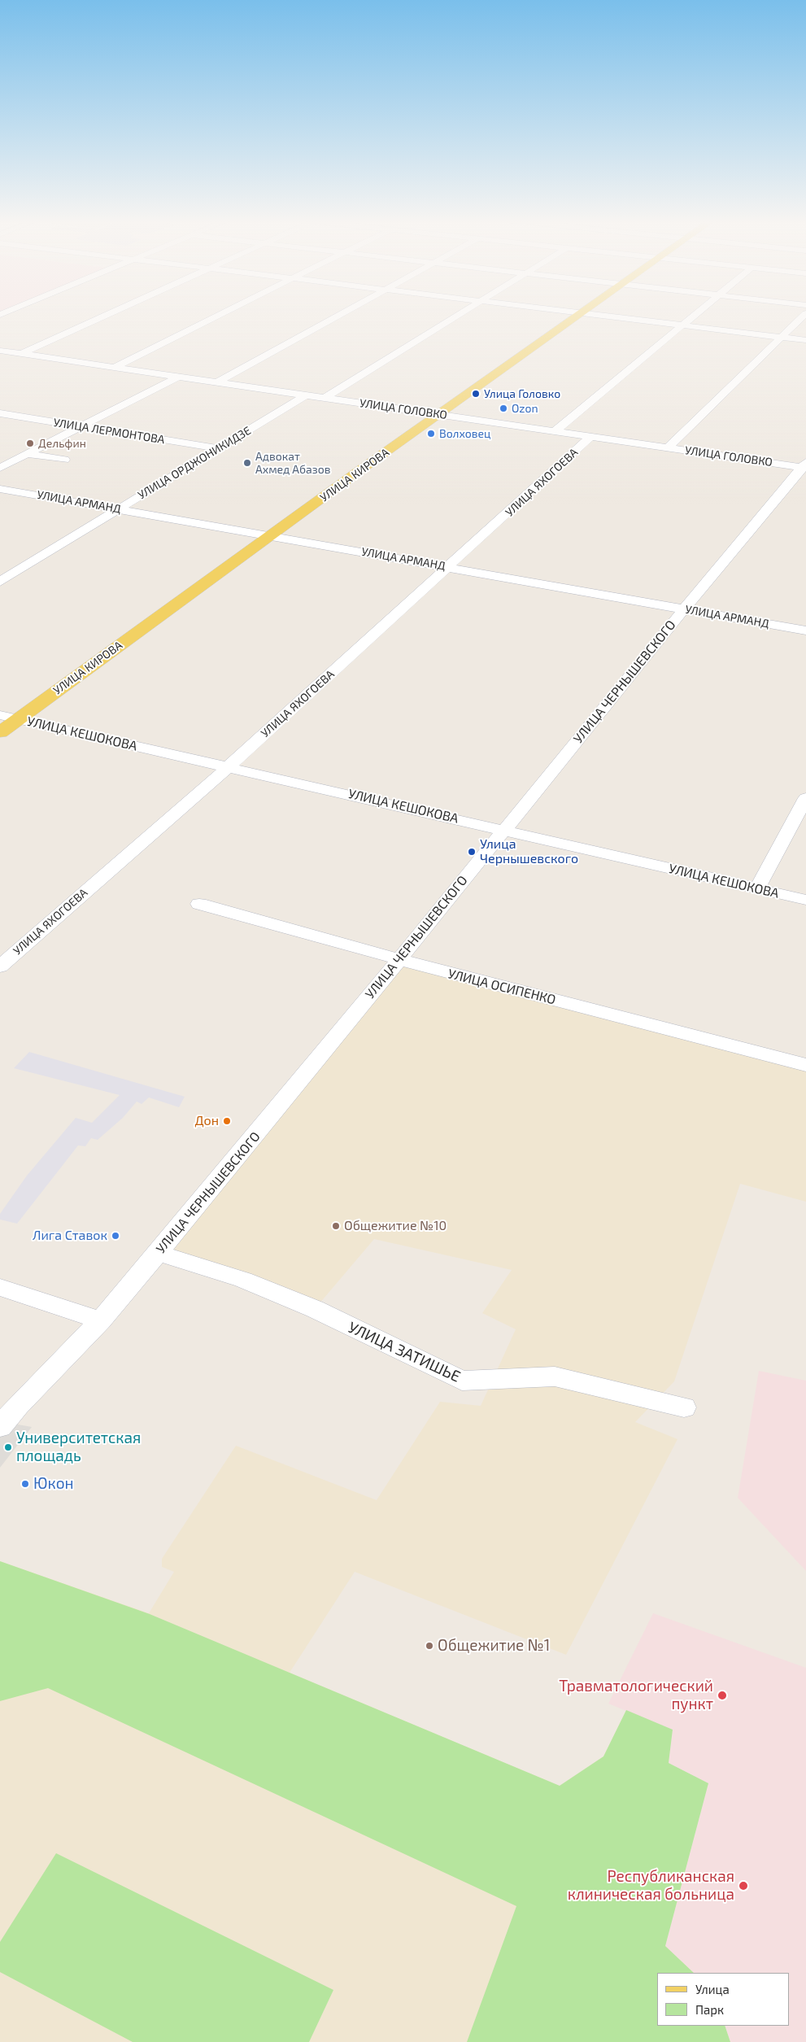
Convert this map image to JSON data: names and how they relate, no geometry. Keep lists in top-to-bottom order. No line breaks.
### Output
{"streets":{"main road":["УЛИЦА КИРОВА"],"street":["УЛИЦА ГОЛОВКО","УЛИЦА ЛЕРМОНТОВА","УЛИЦА ОРДЖОНИКИДЗЕ","УЛИЦА ЯХОГОЕВА","УЛИЦА АРМАНД","УЛИЦА ЧЕРНЫШЕВСКОГО","УЛИЦА КЕШОКОВА","УЛИЦА ОСИПЕНКО","УЛИЦА ЗАТИШЬЕ"]},"crossings":[["УЛИЦА ГОЛОВКО","УЛИЦА ОРДЖОНИКИДЗЕ"],["УЛИЦА ГОЛОВКО","УЛИЦА КИРОВА"],["УЛИЦА ГОЛОВКО","УЛИЦА ЯХОГОЕВА"],["УЛИЦА ГОЛОВКО","УЛИЦА ЧЕРНЫШЕВСКОГО"],["УЛИЦА ЛЕРМОНТОВА","УЛИЦА ОРДЖОНИКИДЗЕ"],["УЛИЦА ОРДЖОНИКИДЗЕ","УЛИЦА АРМАНД"],["УЛИЦА КИРОВА","УЛИЦА АРМАНД"],["УЛИЦА КИРОВА","УЛИЦА КЕШОКОВА"],["УЛИЦА ЯХОГОЕВА","УЛИЦА АРМАНД"],["УЛИЦА ЯХОГОЕВА","УЛИЦА КЕШОКОВА"],["УЛИЦА АРМАНД","УЛИЦА ЧЕРНЫШЕВСКОГО"],["УЛИЦА ЧЕРНЫШЕВСКОГО","УЛИЦА КЕШОКОВА"],["УЛИЦА ЧЕРНЫШЕВСКОГО","УЛИЦА ОСИПЕНКО"],["УЛИЦА ЧЕРНЫШЕВСКОГО","УЛИЦА ЗАТИШЬЕ"]],"places":["Улица Головко","Ozon","Волховец","Дельфин","Адвокат Ахмед Абазов","Улица Чернышевского","Дон","Общежитие №10","Лига Ставок","Университетская площадь","Юкон","Общежитие №1","Травматологический пункт","Республиканская клиническая больница"],"legend":["Улица","Парк"]}
